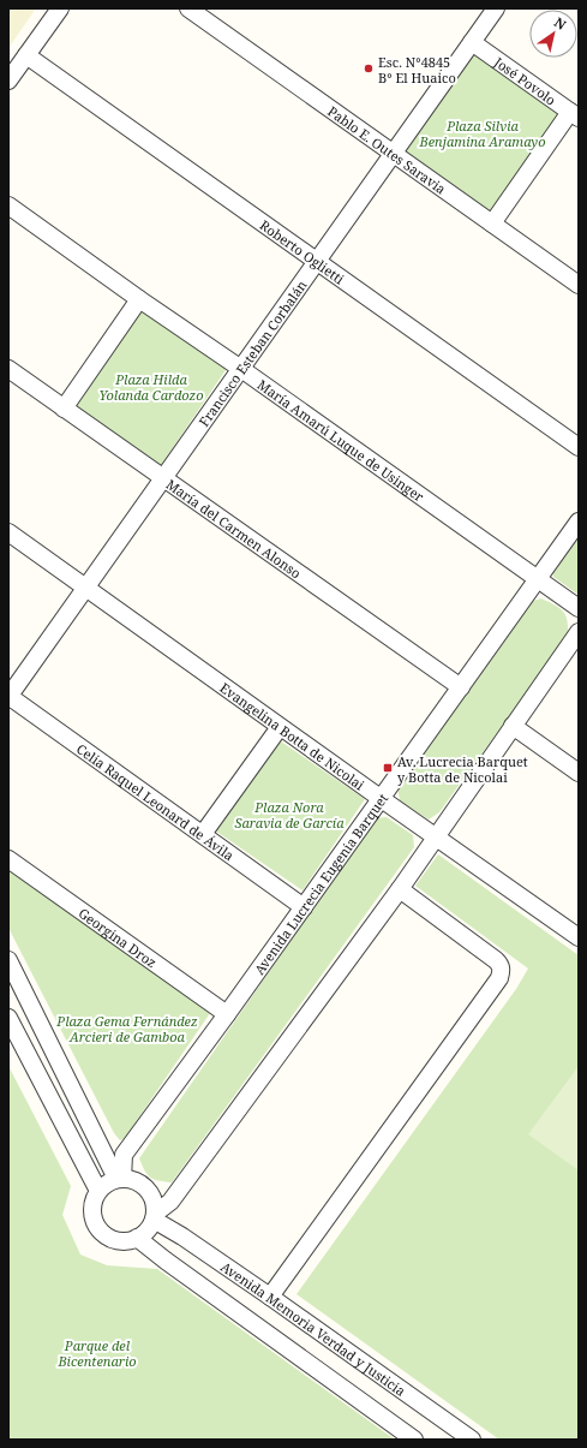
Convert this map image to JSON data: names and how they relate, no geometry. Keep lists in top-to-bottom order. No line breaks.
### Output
{"streets":{"street":["José Povolo","Pablo E. Outes Saravia","Roberto Oglietti","Francisco Esteban Corbalán","María Amarú Luque de Usinger","María del Carmen Alonso","Evangelina Botta de Nicolai","Celia Raquel Leonard de Ávila","Avenida Lucrecia Eugenia Barquet","Georgina Droz","Avenida Memoria Verdad y Justicia"]},"crossings":[["José Povolo","Francisco Esteban Corbalán"],["Pablo E. Outes Saravia","Francisco Esteban Corbalán"],["Roberto Oglietti","Francisco Esteban Corbalán"],["Francisco Esteban Corbalán","María Amarú Luque de Usinger"],["Francisco Esteban Corbalán","María del Carmen Alonso"],["Francisco Esteban Corbalán","Evangelina Botta de Nicolai"],["Francisco Esteban Corbalán","Celia Raquel Leonard de Ávila"],["María Amarú Luque de Usinger","Avenida Lucrecia Eugenia Barquet"],["María del Carmen Alonso","Avenida Lucrecia Eugenia Barquet"],["Evangelina Botta de Nicolai","Avenida Lucrecia Eugenia Barquet"],["Celia Raquel Leonard de Ávila","Avenida Lucrecia Eugenia Barquet"],["Avenida Lucrecia Eugenia Barquet","Georgina Droz"],["Avenida Lucrecia Eugenia Barquet","Avenida Memoria Verdad y Justicia"]],"parks":["Plaza Silvia Benjamina Aramayo","Plaza Hilda Yolanda Cardozo","Plaza Nora Saravia de García","Plaza Gema Fernández Arcieri de Gamboa","Parque del Bicentenario"],"places":{"other":["Esc. N°4845 B° El Huaico"],"transit":["Av. Lucrecia Barquet y Botta de Nicolai"]},"north":"top right"}
